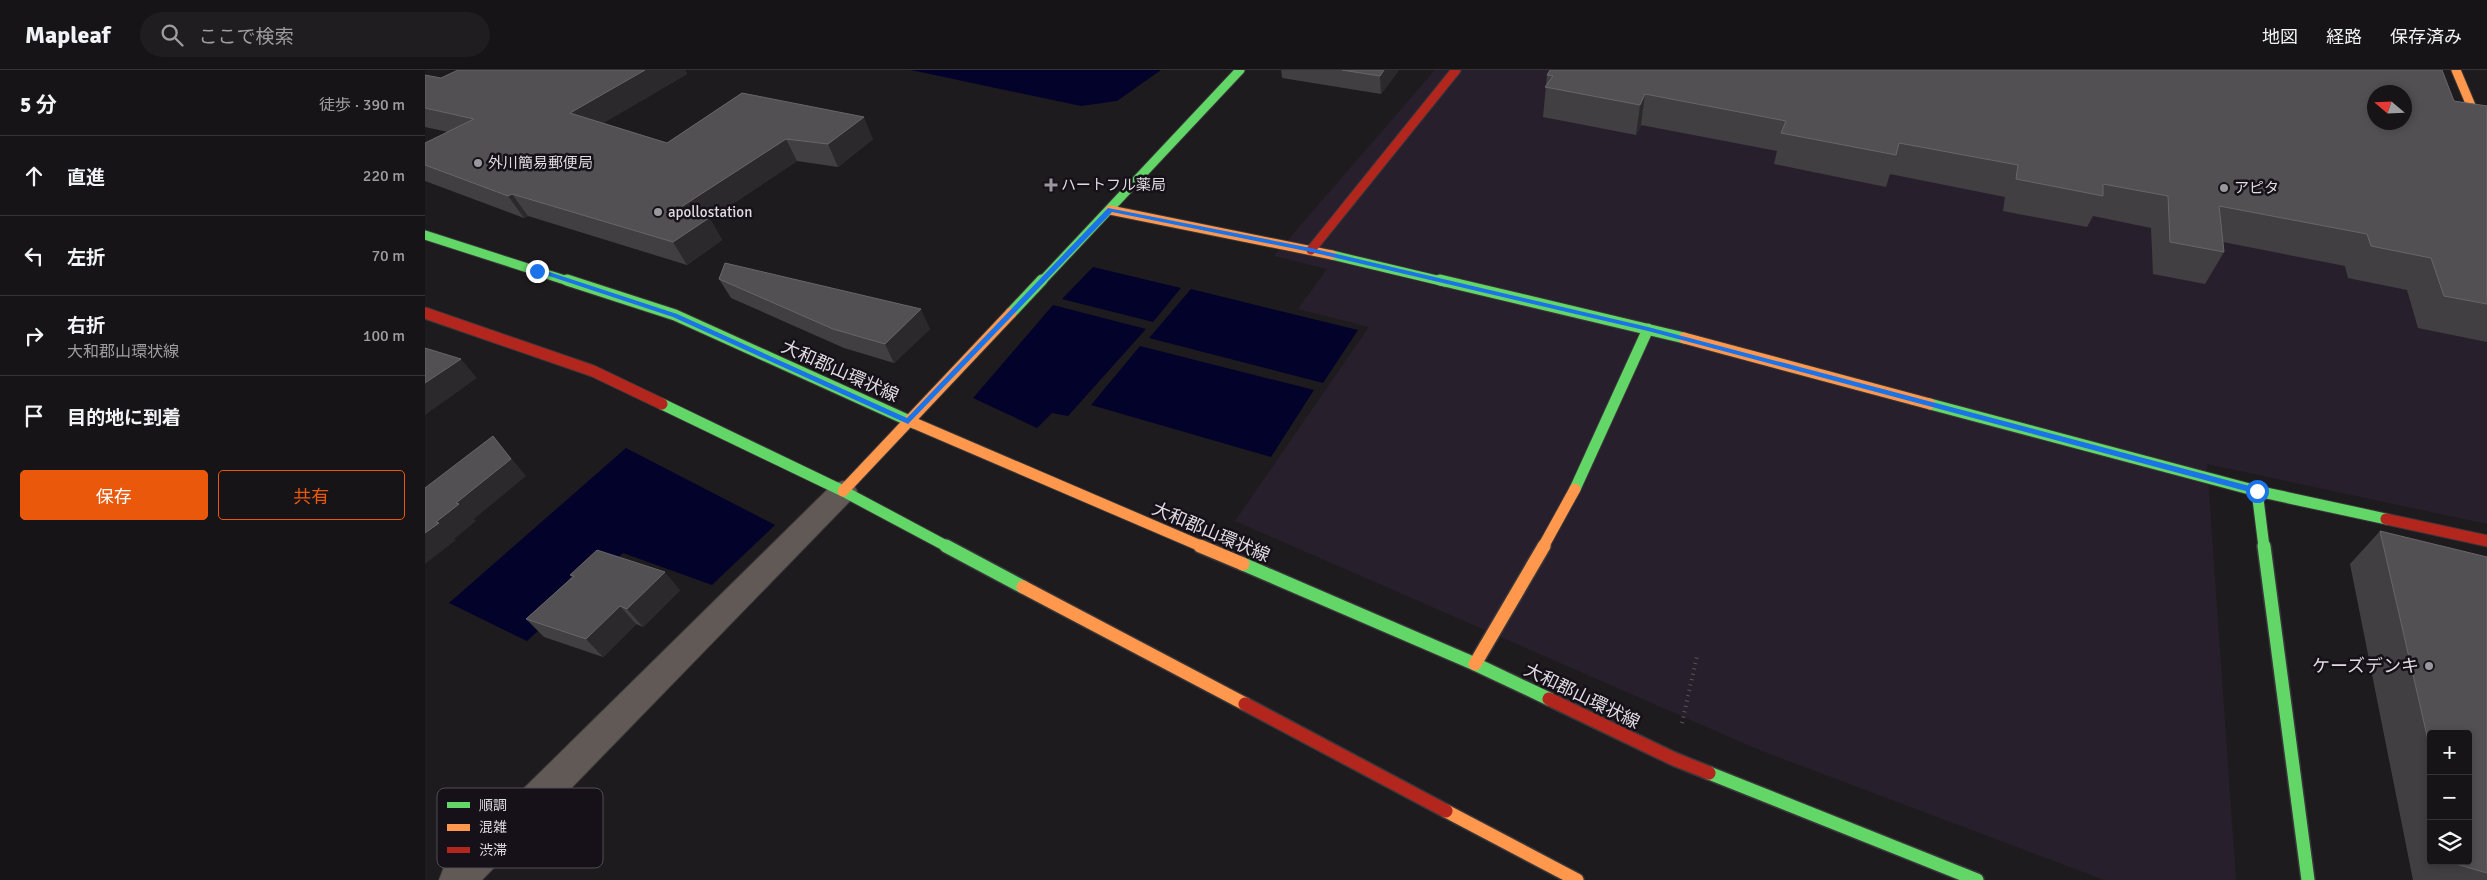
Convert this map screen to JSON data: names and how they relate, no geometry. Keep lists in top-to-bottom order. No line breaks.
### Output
{"streets":{"street":["大和郡山環状線"]},"places":{"other":["外川簡易郵便局","アピタ","apollostation","ケーズデンキ"],"health":["ハートフル薬局"]},"legend":["順調","混雑","渋滞"],"north":"left","page":{"header":"Mapleaf","search":"ここで検索","nav":["地図","経路","保存済み"],"heading":["5 分","徒歩 · 390 m"],"list":[["直進","220 m"],["左折","70 m"],["右折","大和郡山環状線","100 m"],"目的地に到着"],"buttons":["保存","共有"],"map_buttons":["+","−"]}}
